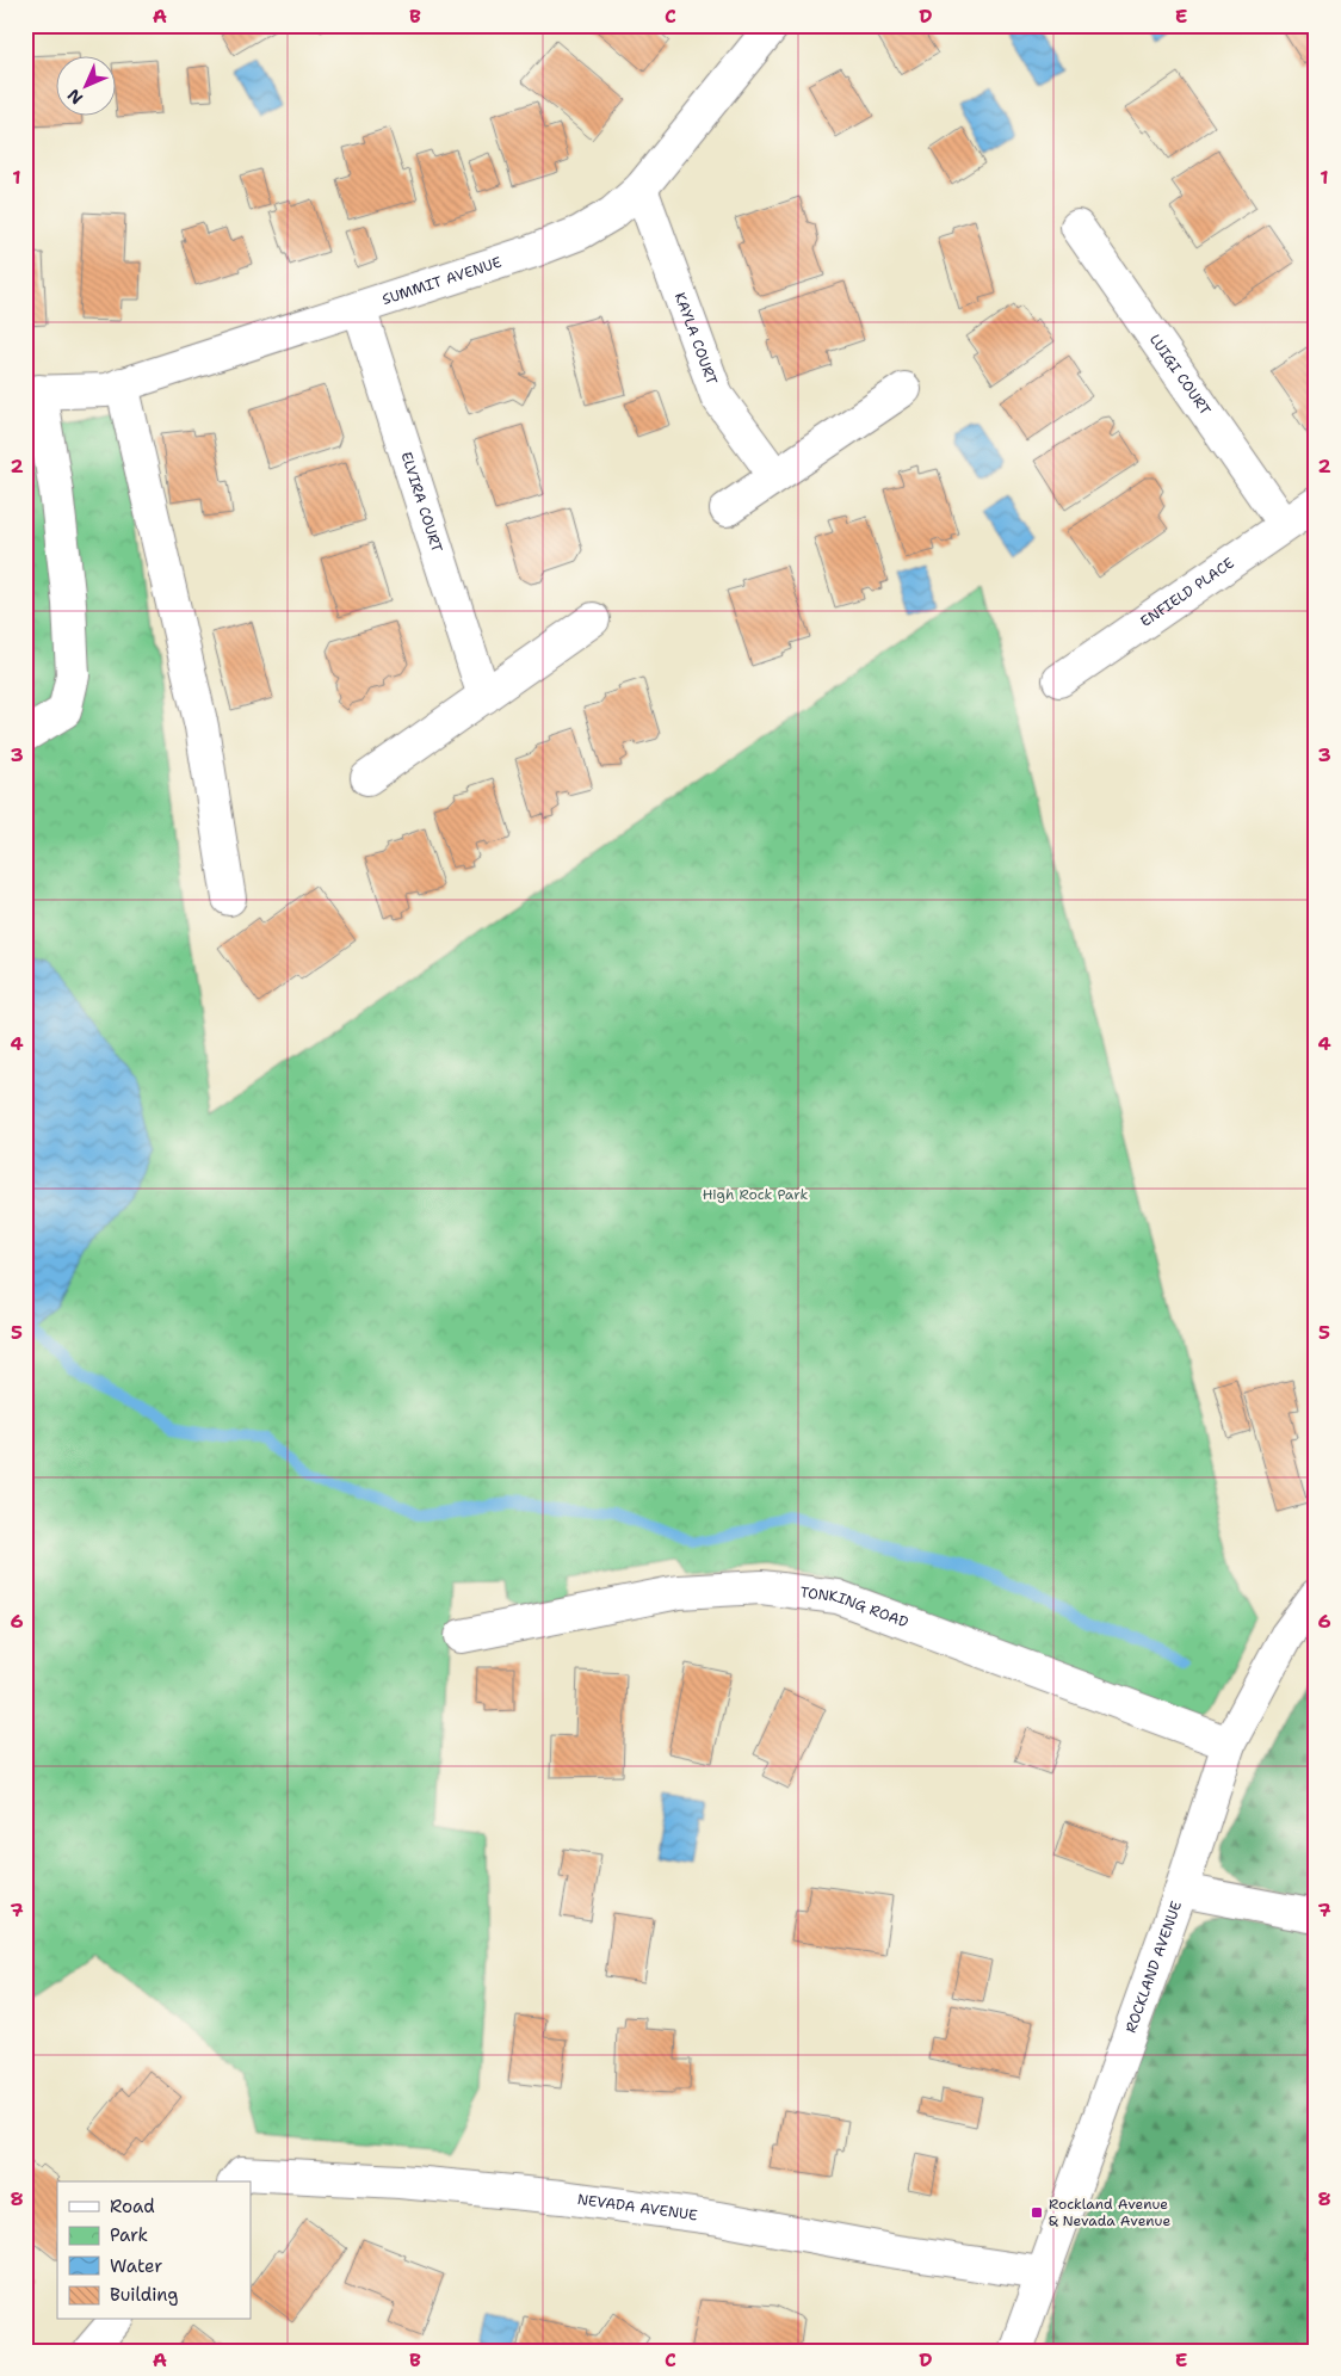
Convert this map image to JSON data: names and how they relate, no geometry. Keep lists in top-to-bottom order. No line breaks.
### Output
{"streets":{"street":["SUMMIT AVENUE","KAYLA COURT","LUIGI COURT","ELVIRA COURT","ENFIELD PLACE","TONKING ROAD","ROCKLAND AVENUE","NEVADA AVENUE"]},"crossings":[["SUMMIT AVENUE","KAYLA COURT"],["SUMMIT AVENUE","ELVIRA COURT"],["LUIGI COURT","ENFIELD PLACE"],["TONKING ROAD","ROCKLAND AVENUE"],["ROCKLAND AVENUE","NEVADA AVENUE"]],"parks":["High Rock Park"],"places":{"transit":["Rockland Avenue & Nevada Avenue"]},"legend":["Road","Park","Water","Building"],"north":"bottom left","grid":{"columns":["A","B","C","D","E"],"rows":["1","2","3","4","5","6","7","8"]}}
